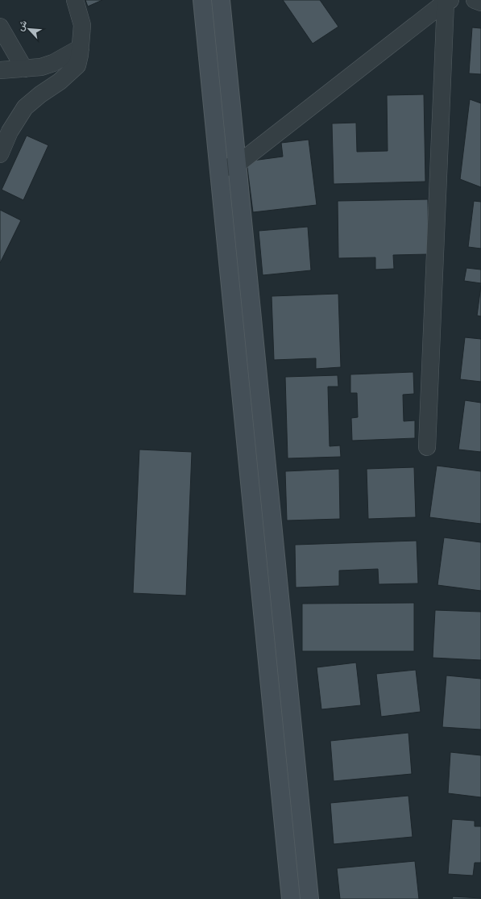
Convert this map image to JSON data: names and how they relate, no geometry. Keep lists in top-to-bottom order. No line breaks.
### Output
{"north":"top left"}
